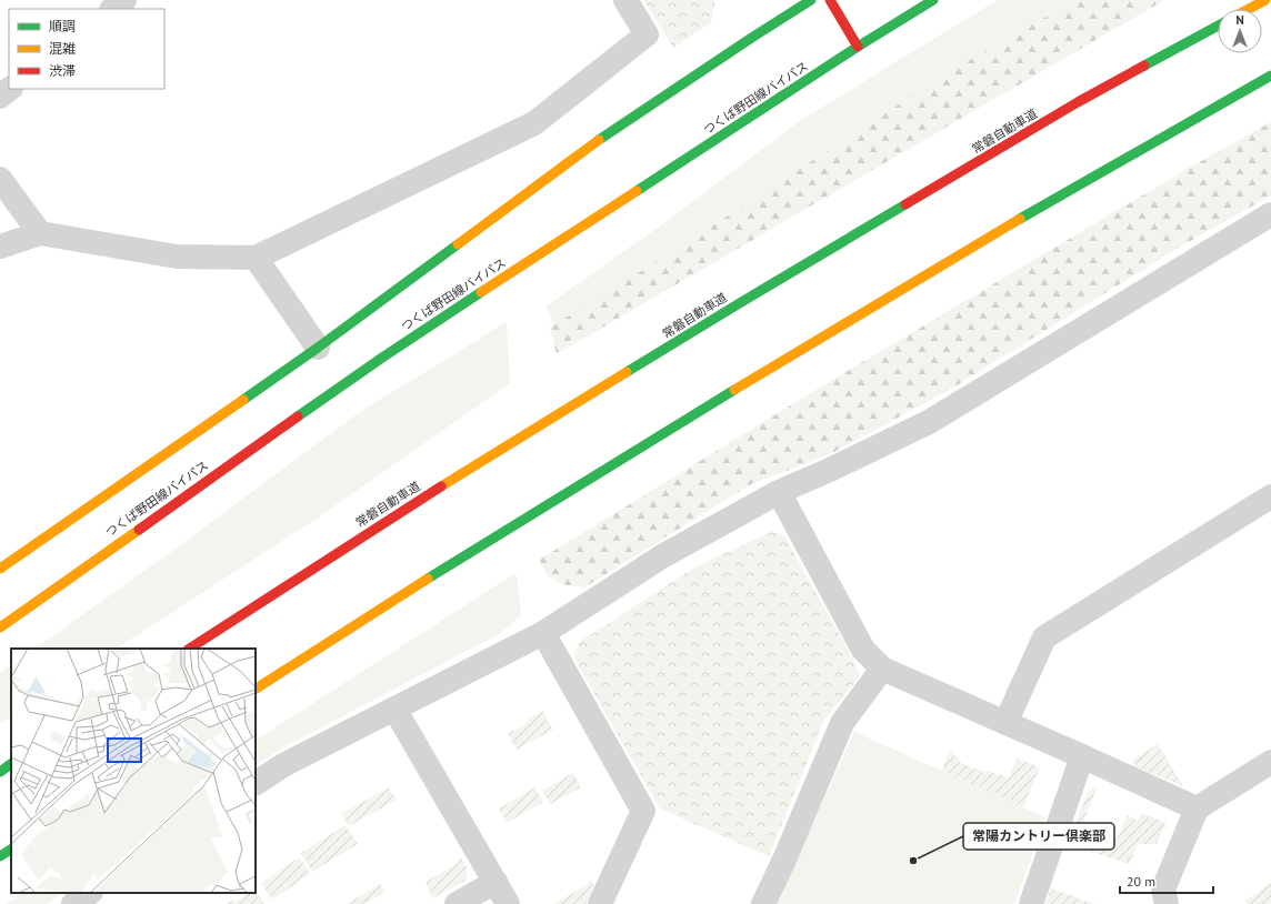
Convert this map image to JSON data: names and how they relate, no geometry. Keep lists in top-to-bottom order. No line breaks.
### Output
{"streets":{"main road":["つくば野田線バイパス","常磐自動車道"]},"places":["常陽カントリー倶楽部"],"legend":["順調","混雑","渋滞"],"scale_bar":"20 m","north":"top"}
